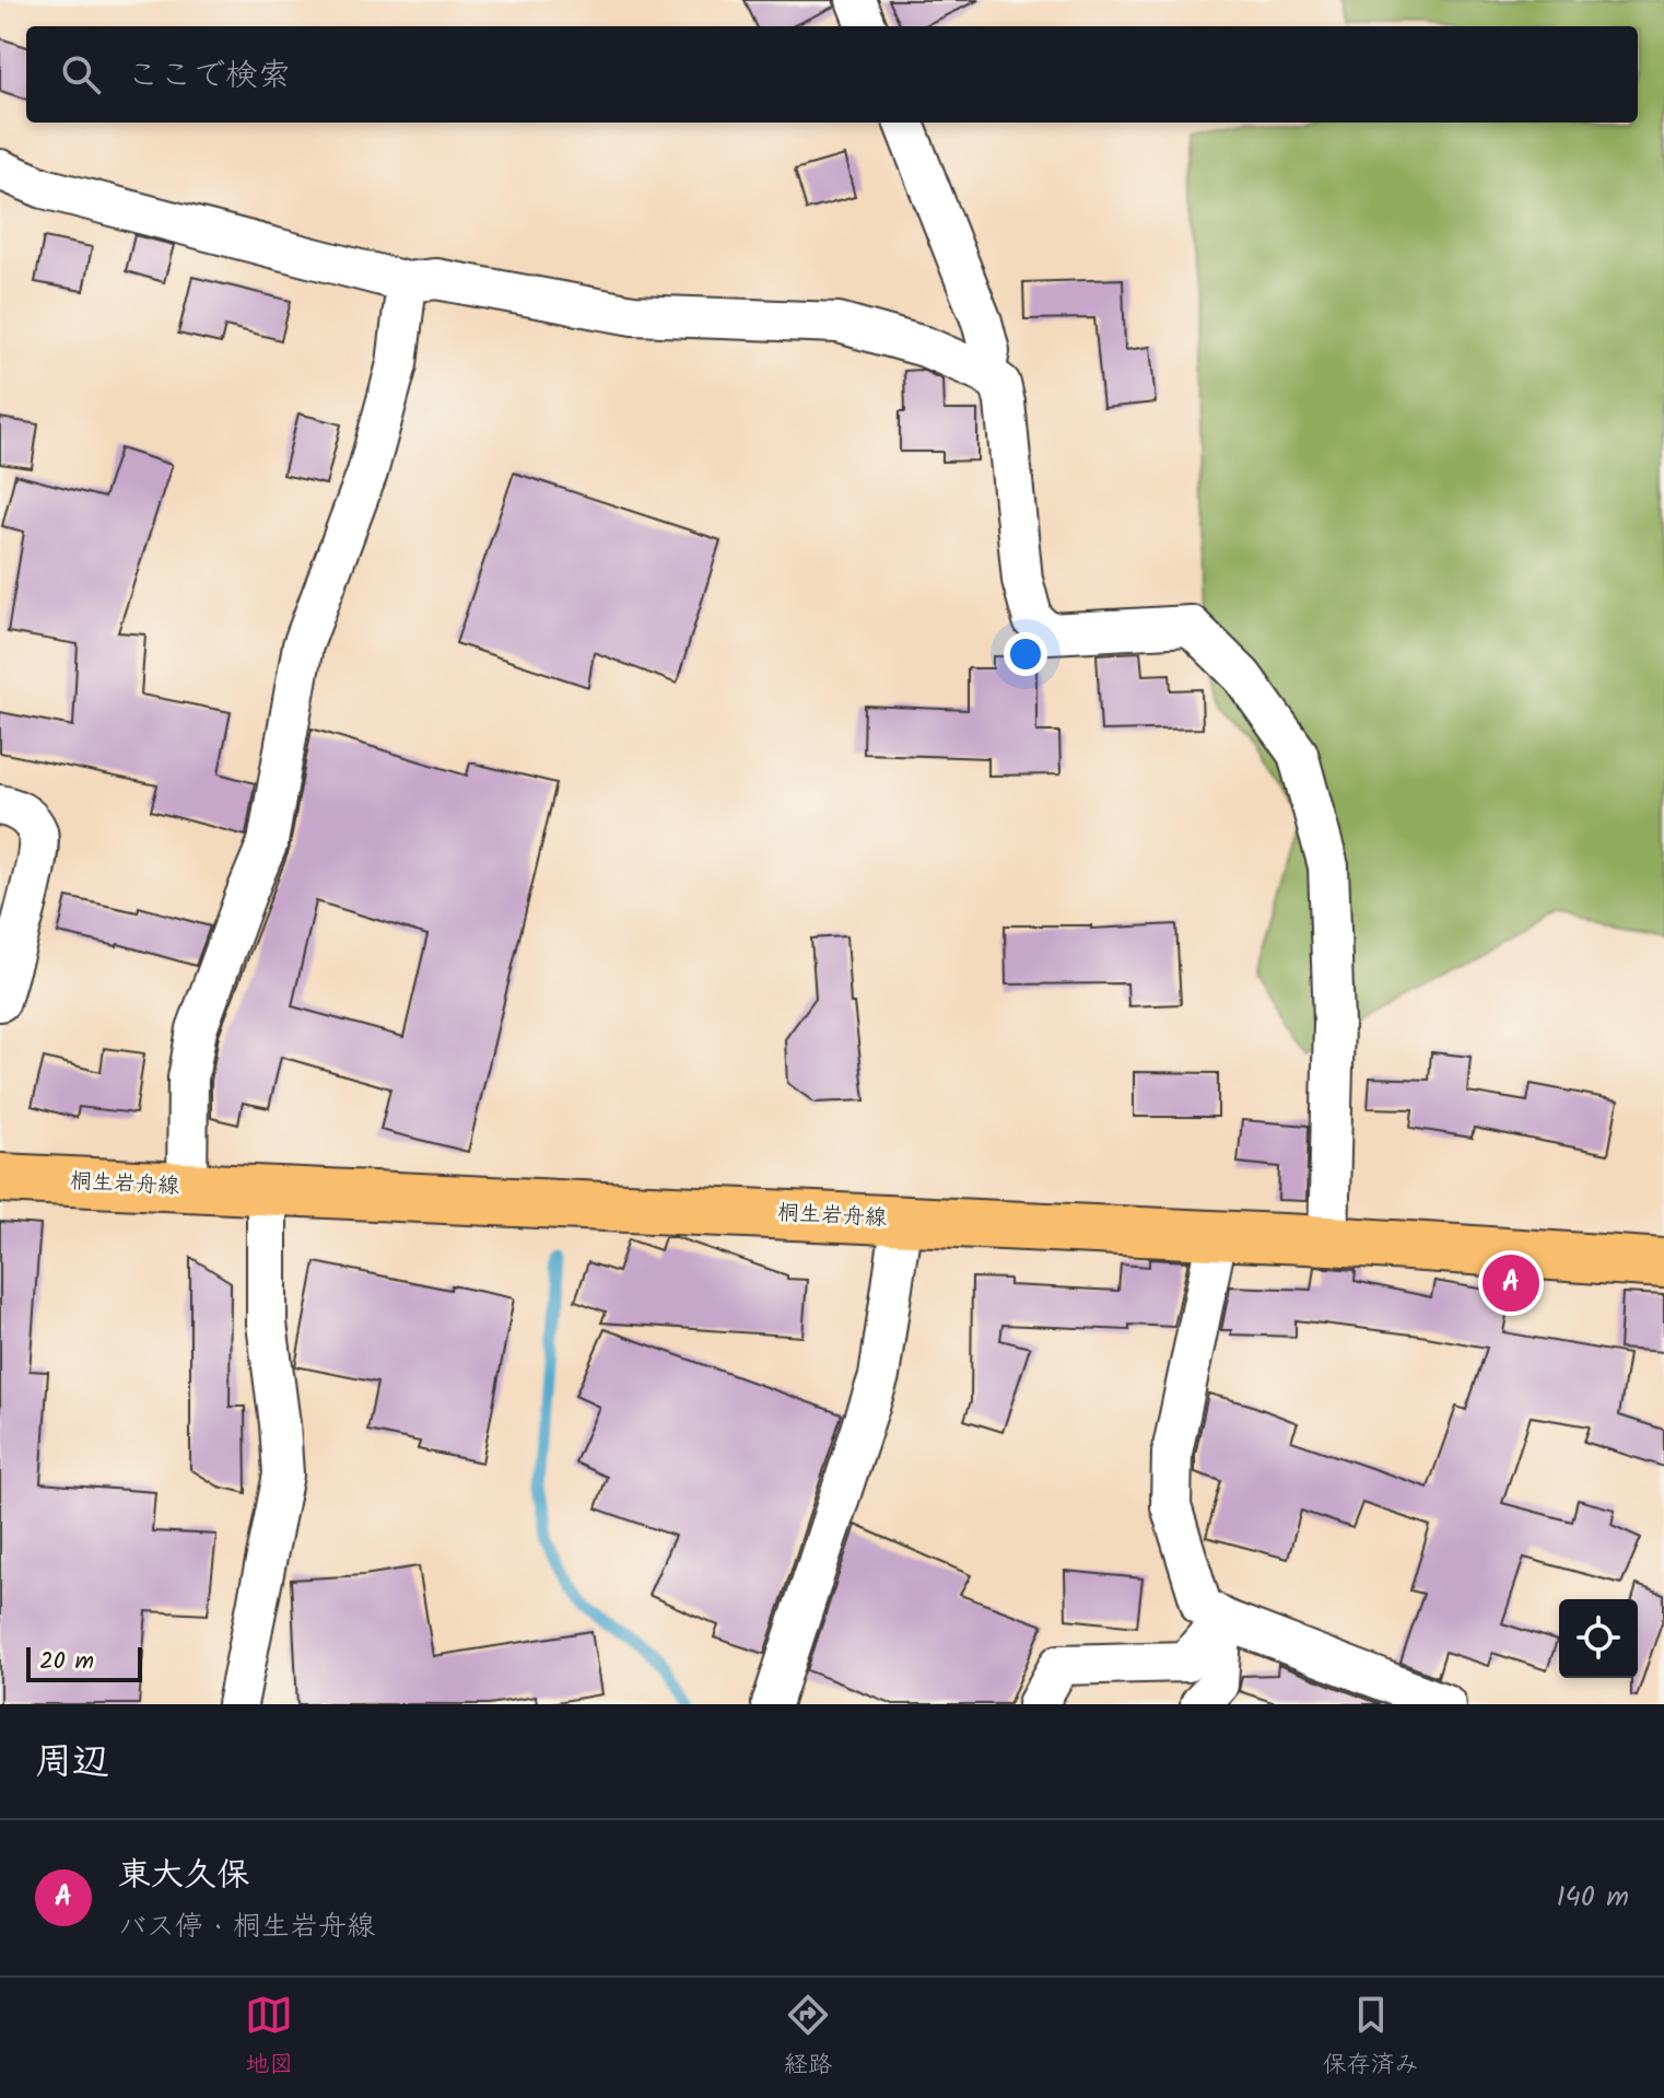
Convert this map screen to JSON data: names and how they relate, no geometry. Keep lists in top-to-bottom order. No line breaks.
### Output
{"streets":{"main road":["桐生岩舟線"]},"scale_bar":"20 m","page":{"search":"ここで検索","pins":"A","scale":"20 m","heading":"周辺","list":[{"mark":"A","name":"東大久保","note":"バス停 · 桐生岩舟線","value":"140 m"}],"nav":["地図","経路","保存済み"]}}
